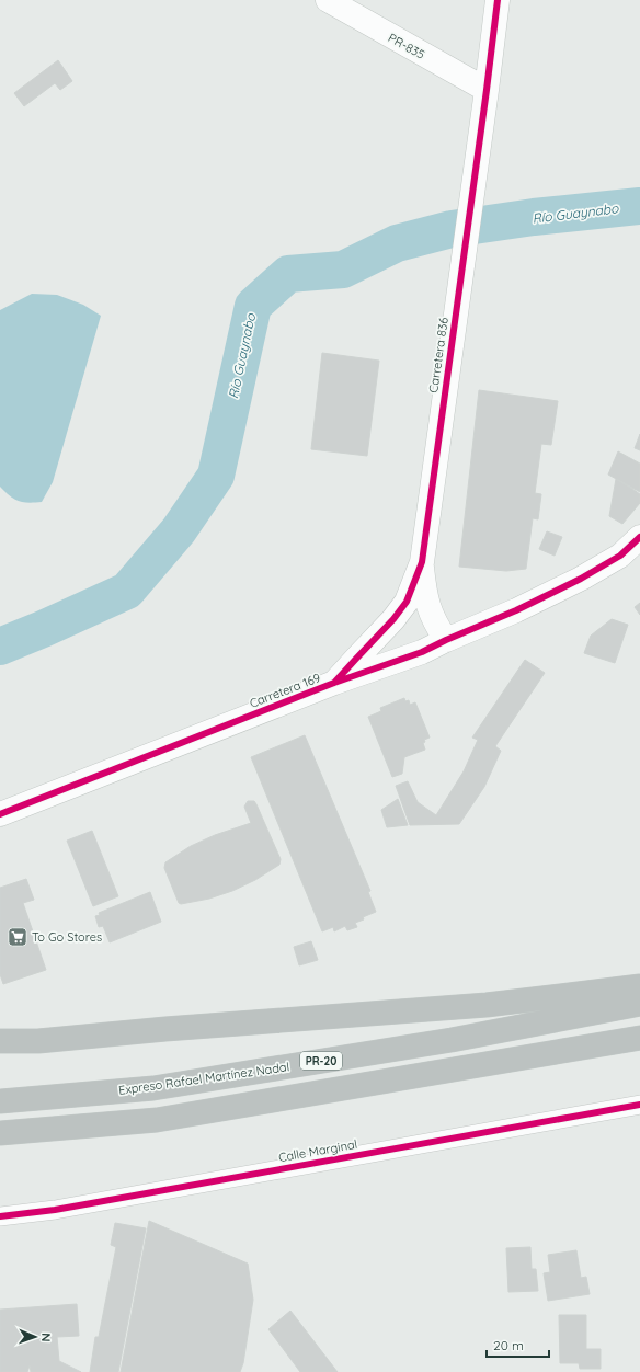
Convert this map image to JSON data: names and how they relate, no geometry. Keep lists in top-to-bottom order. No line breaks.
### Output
{"streets":{"highway":["PR-20","Expreso Rafael Martínez Nadal"],"street":["PR-835","Carretera 836","Carretera 169","Calle Marginal"]},"crossings":[["PR-835","Carretera 836"],["Carretera 836","Carretera 169"]],"water":["Río Guaynabo"],"places":{"supermarket":["To Go Stores"]},"scale_bar":"20 m","north":"right"}
